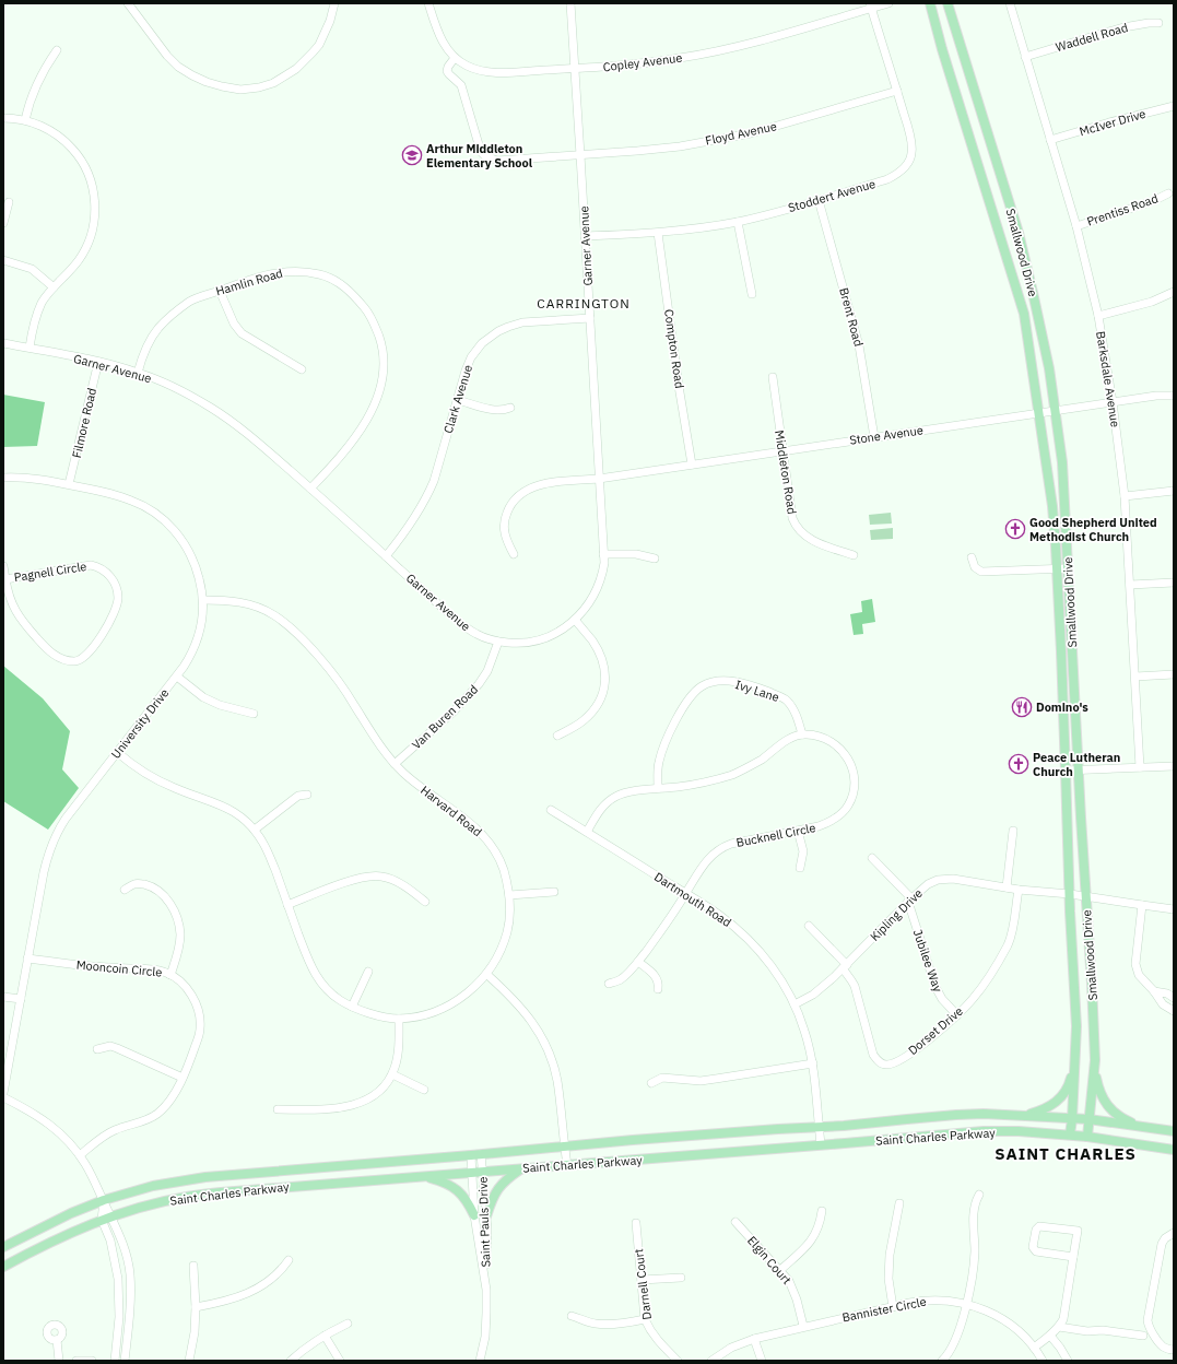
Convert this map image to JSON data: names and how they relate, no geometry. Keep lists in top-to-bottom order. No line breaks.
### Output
{"streets":{"main road":["Smallwood Drive","Saint Charles Parkway"],"street":["Waddell Road","Copley Avenue","McIver Drive","Floyd Avenue","Stoddert Avenue","Prentiss Road","Garner Avenue","Hamlin Road","Brent Road","Compton Road","Barksdale Avenue","Clark Avenue","Filmore Road","Stone Avenue","Middleton Road","Pagnell Circle","Ivy Lane","Van Buren Road","University Drive","Harvard Road","Bucknell Circle","Dartmouth Road","Kipling Drive","Jubilee Way","Mooncoin Circle","Dorset Drive","Saint Pauls Drive","Elgin Court","Darnell Court","Bannister Circle"]},"crossings":[["Waddell Road","Barksdale Avenue"],["Copley Avenue","Floyd Avenue"],["Copley Avenue","Stoddert Avenue"],["Copley Avenue","Garner Avenue"],["McIver Drive","Barksdale Avenue"],["Floyd Avenue","Stoddert Avenue"],["Floyd Avenue","Garner Avenue"],["Stoddert Avenue","Garner Avenue"],["Stoddert Avenue","Brent Road"],["Stoddert Avenue","Compton Road"],["Prentiss Road","Barksdale Avenue"],["Garner Avenue","Hamlin Road"],["Garner Avenue","Clark Avenue"],["Garner Avenue","Filmore Road"],["Garner Avenue","Stone Avenue"],["Garner Avenue","Van Buren Road"],["Smallwood Drive","Stone Avenue"],["Smallwood Drive","Kipling Drive"],["Smallwood Drive","Saint Charles Parkway"],["Brent Road","Stone Avenue"],["Compton Road","Stone Avenue"],["Barksdale Avenue","Stone Avenue"],["Filmore Road","University Drive"],["Stone Avenue","Middleton Road"],["Ivy Lane","Bucknell Circle"],["Van Buren Road","Harvard Road"],["University Drive","Harvard Road"],["University Drive","Mooncoin Circle"],["Bucknell Circle","Dartmouth Road"],["Dartmouth Road","Kipling Drive"],["Dartmouth Road","Saint Charles Parkway"],["Kipling Drive","Jubilee Way"],["Kipling Drive","Dorset Drive"],["Jubilee Way","Dorset Drive"],["Saint Charles Parkway","Saint Pauls Drive"],["Elgin Court","Bannister Circle"]],"districts":["CARRINGTON","SAINT CHARLES"],"places":{"school or university":["Arthur Middleton Elementary School"],"church":["Good Shepherd United Methodist Church","Peace Lutheran Church"],"restaurant":["Domino's"]}}
